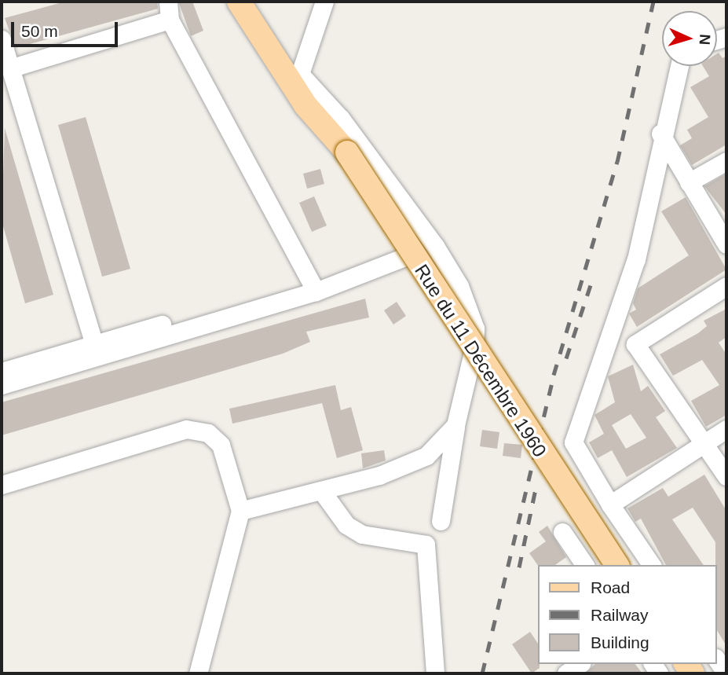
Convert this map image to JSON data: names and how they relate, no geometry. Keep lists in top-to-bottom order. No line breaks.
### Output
{"streets":{"main road":["Rue du 11 Décembre 1960"]},"legend":["Road","Railway","Building"],"scale_bar":"50 m","north":"right"}
